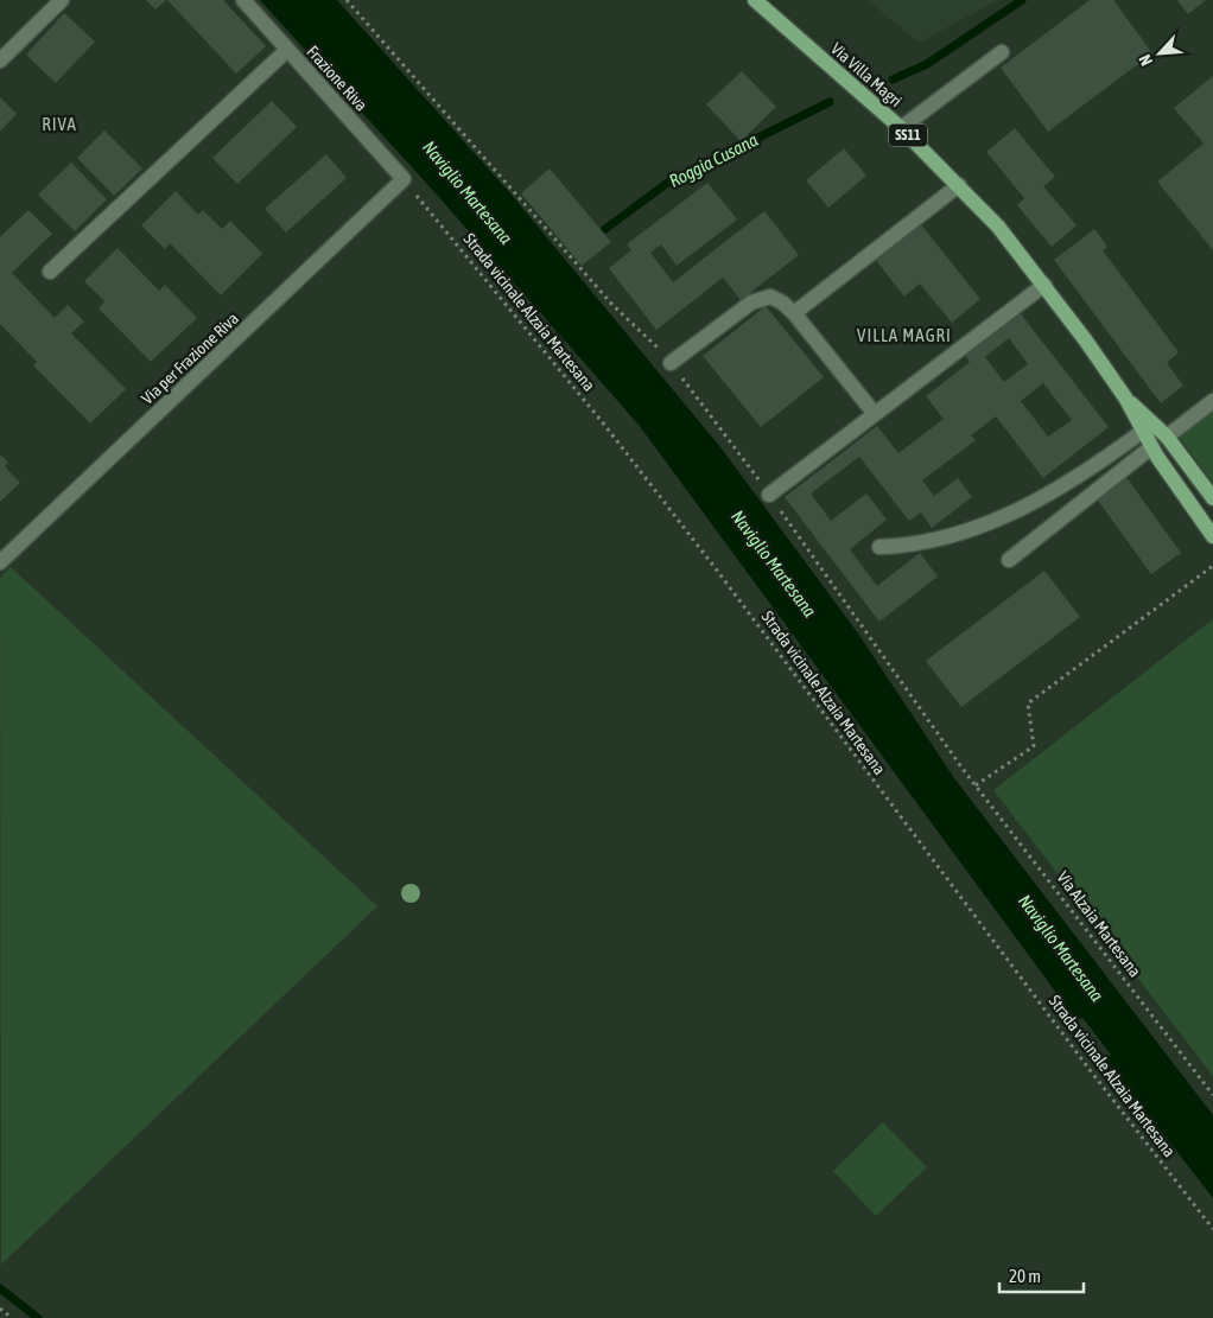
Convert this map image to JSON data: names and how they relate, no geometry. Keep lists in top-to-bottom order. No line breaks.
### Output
{"streets":{"main road":["Via Villa Magri","SS11"],"street":["Frazione Riva","Via per Frazione Riva"],"path":["Strada vicinale Alzaia Martesana","Via Alzaia Martesana"]},"crossings":[["Frazione Riva","Strada vicinale Alzaia Martesana"],["Frazione Riva","Via per Frazione Riva"],["Strada vicinale Alzaia Martesana","Via per Frazione Riva"]],"districts":["RIVA","VILLA MAGRI"],"water":["Roggia Cusana","Naviglio Martesana"],"scale_bar":"20 m","north":"bottom left"}
